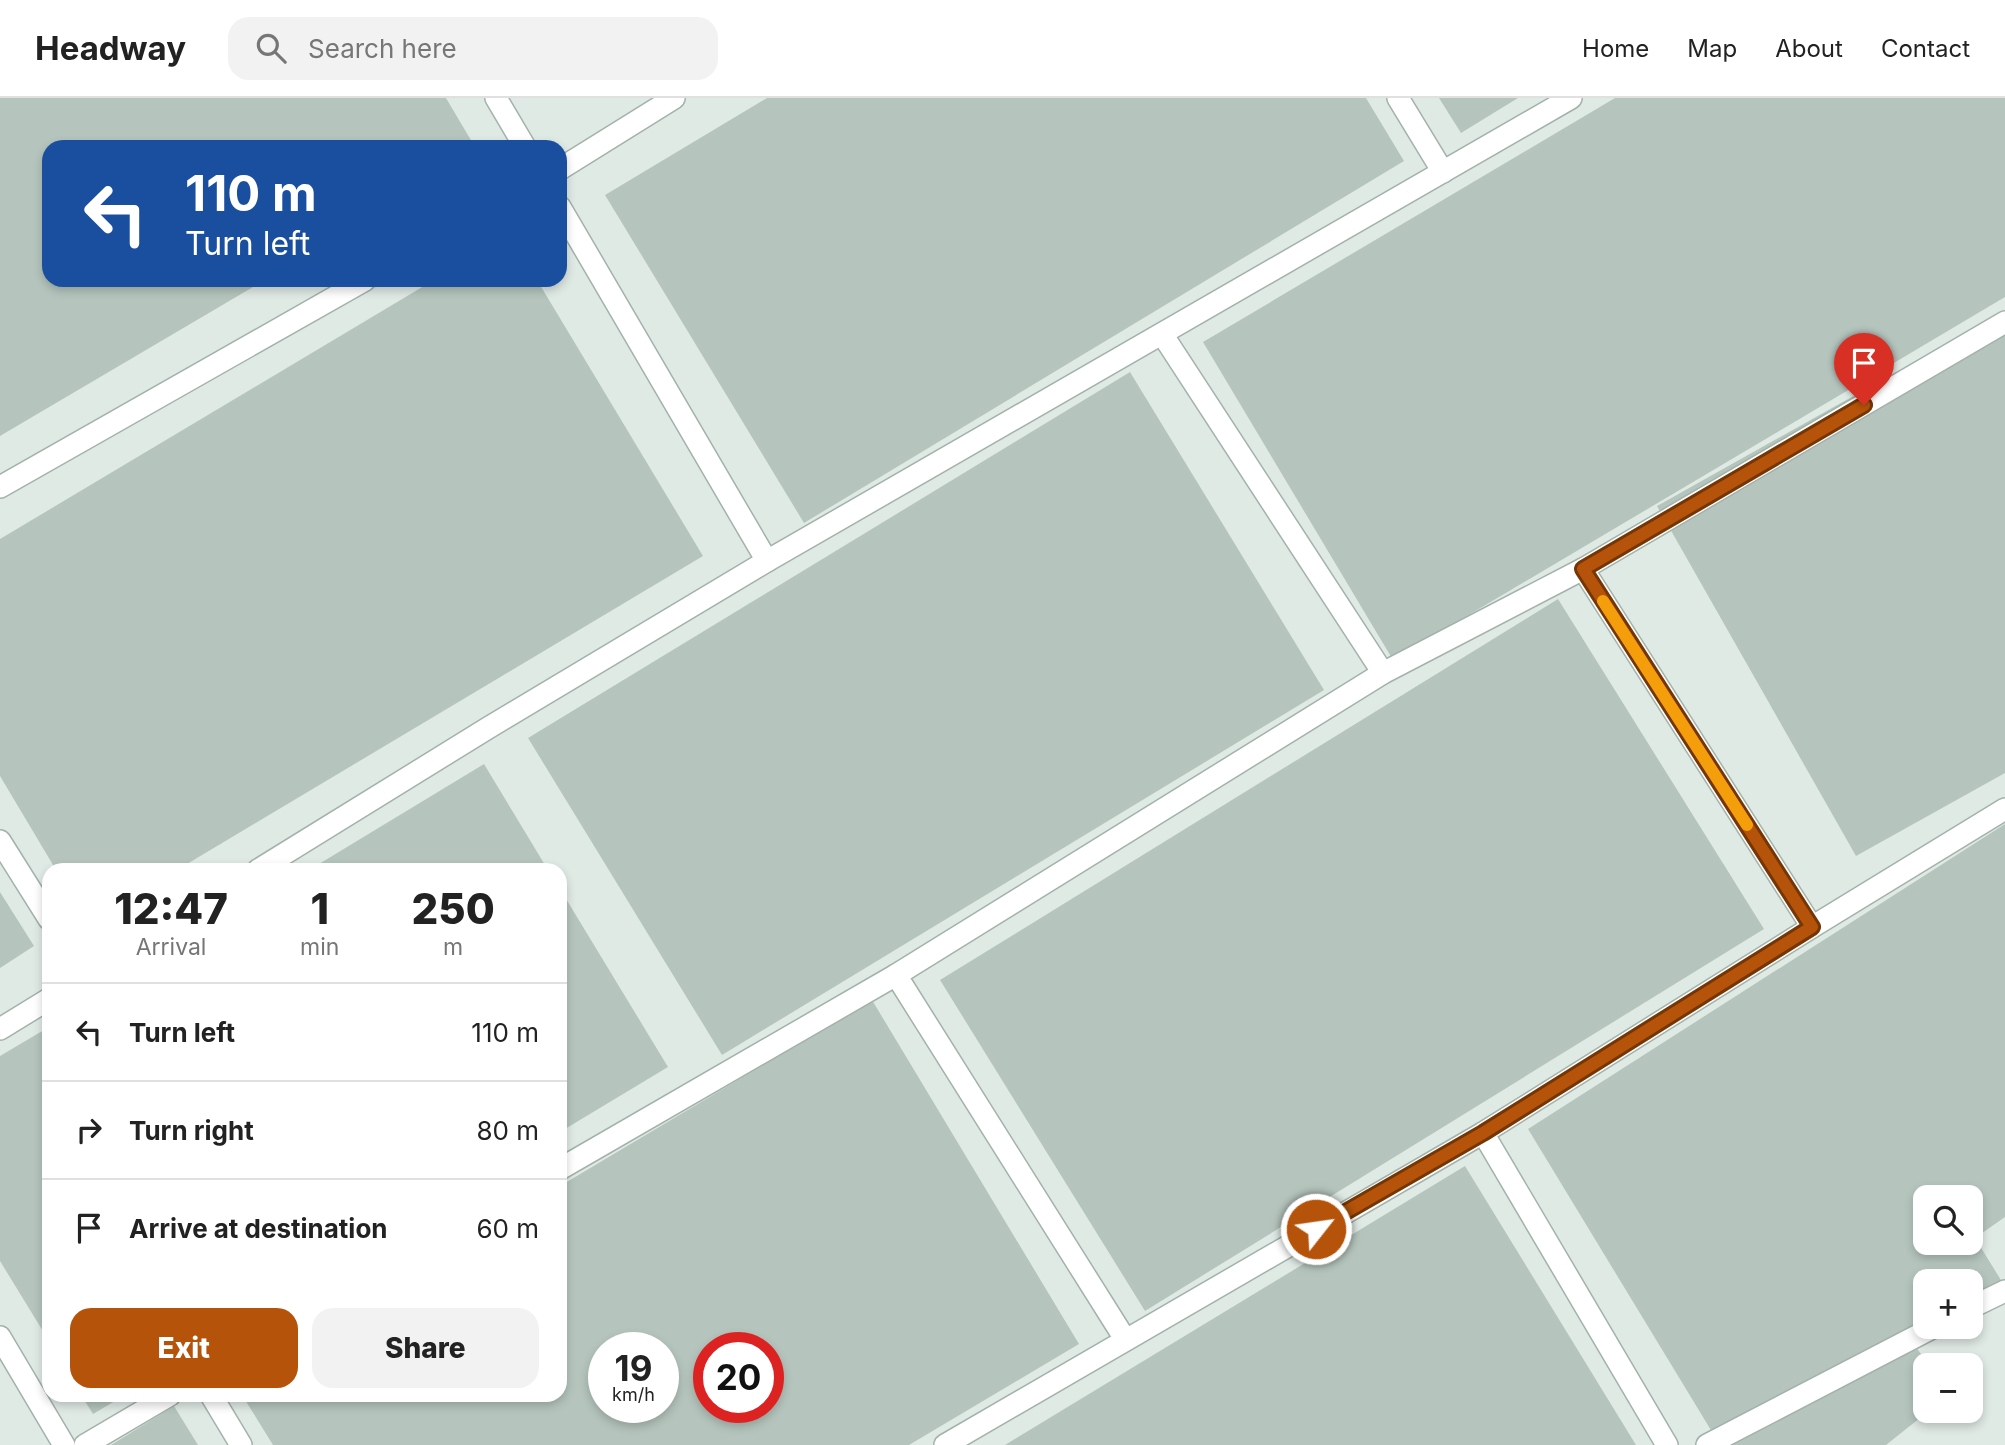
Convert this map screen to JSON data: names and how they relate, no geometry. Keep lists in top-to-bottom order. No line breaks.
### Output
{"page":{"header":"Headway","search":"Search here","nav":["Home","Map","About","Contact"],"turn":["110 m","Turn left"],"eta":["12:47","Arrival","1","min","250","m"],"list":[{"name":"Turn left","value":"110 m"},{"name":"Turn right","value":"80 m"},{"name":"Arrive at destination","value":"60 m"}],"map_buttons":["+","−"],"buttons":["Exit","Share"],"speed":"19 km/h","limit":"20"}}
